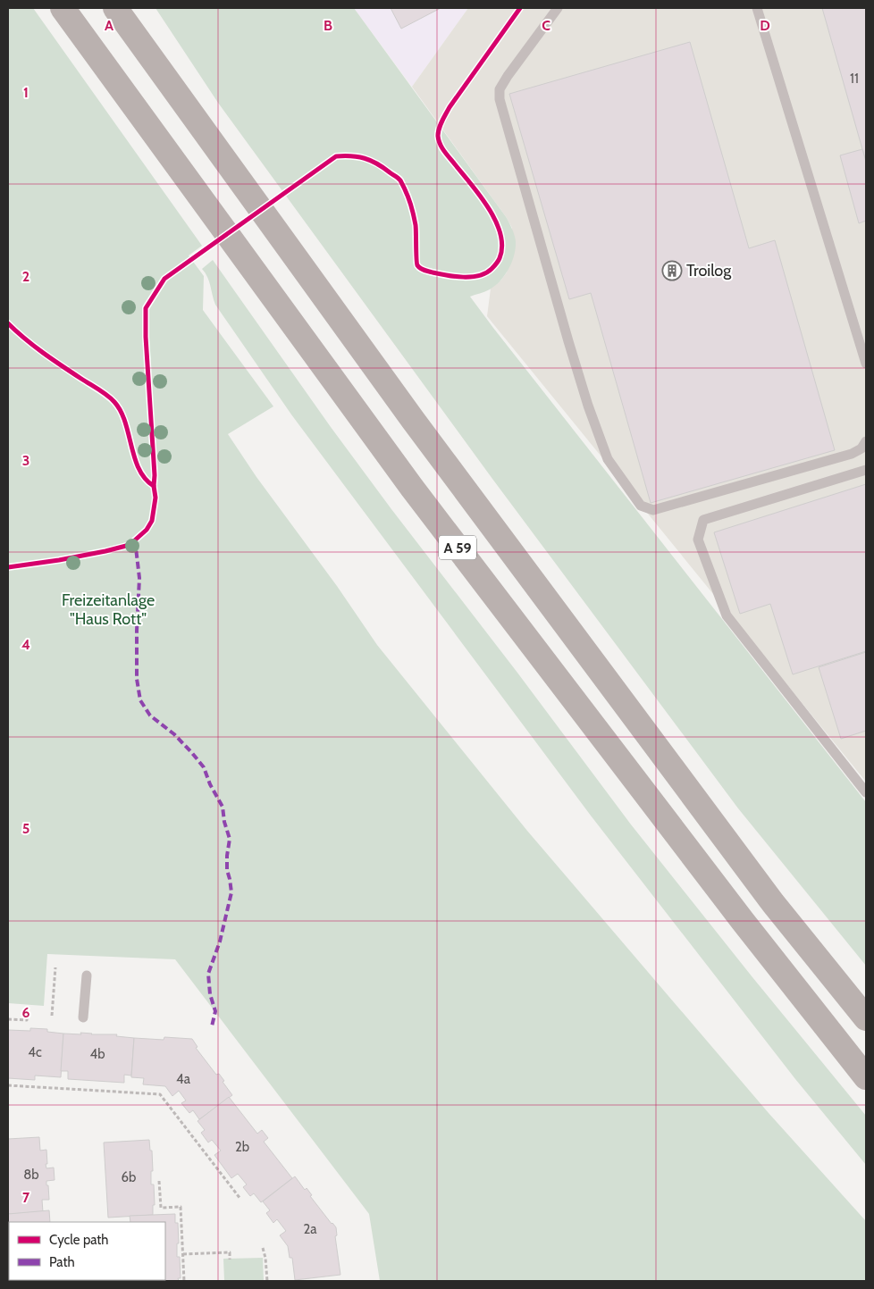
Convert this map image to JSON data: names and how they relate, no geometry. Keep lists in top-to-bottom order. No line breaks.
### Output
{"streets":{"highway":["A 59"]},"parks":["Freizeitanlage \"Haus Rott\""],"places":{"building":["Troilog"]},"house_numbers":["11","4c","4b","4a","2b","8b","6b","2a"],"legend":["Cycle path","Path"],"grid":{"columns":["A","B","C","D"],"rows":["1","2","3","4","5","6","7"]}}
